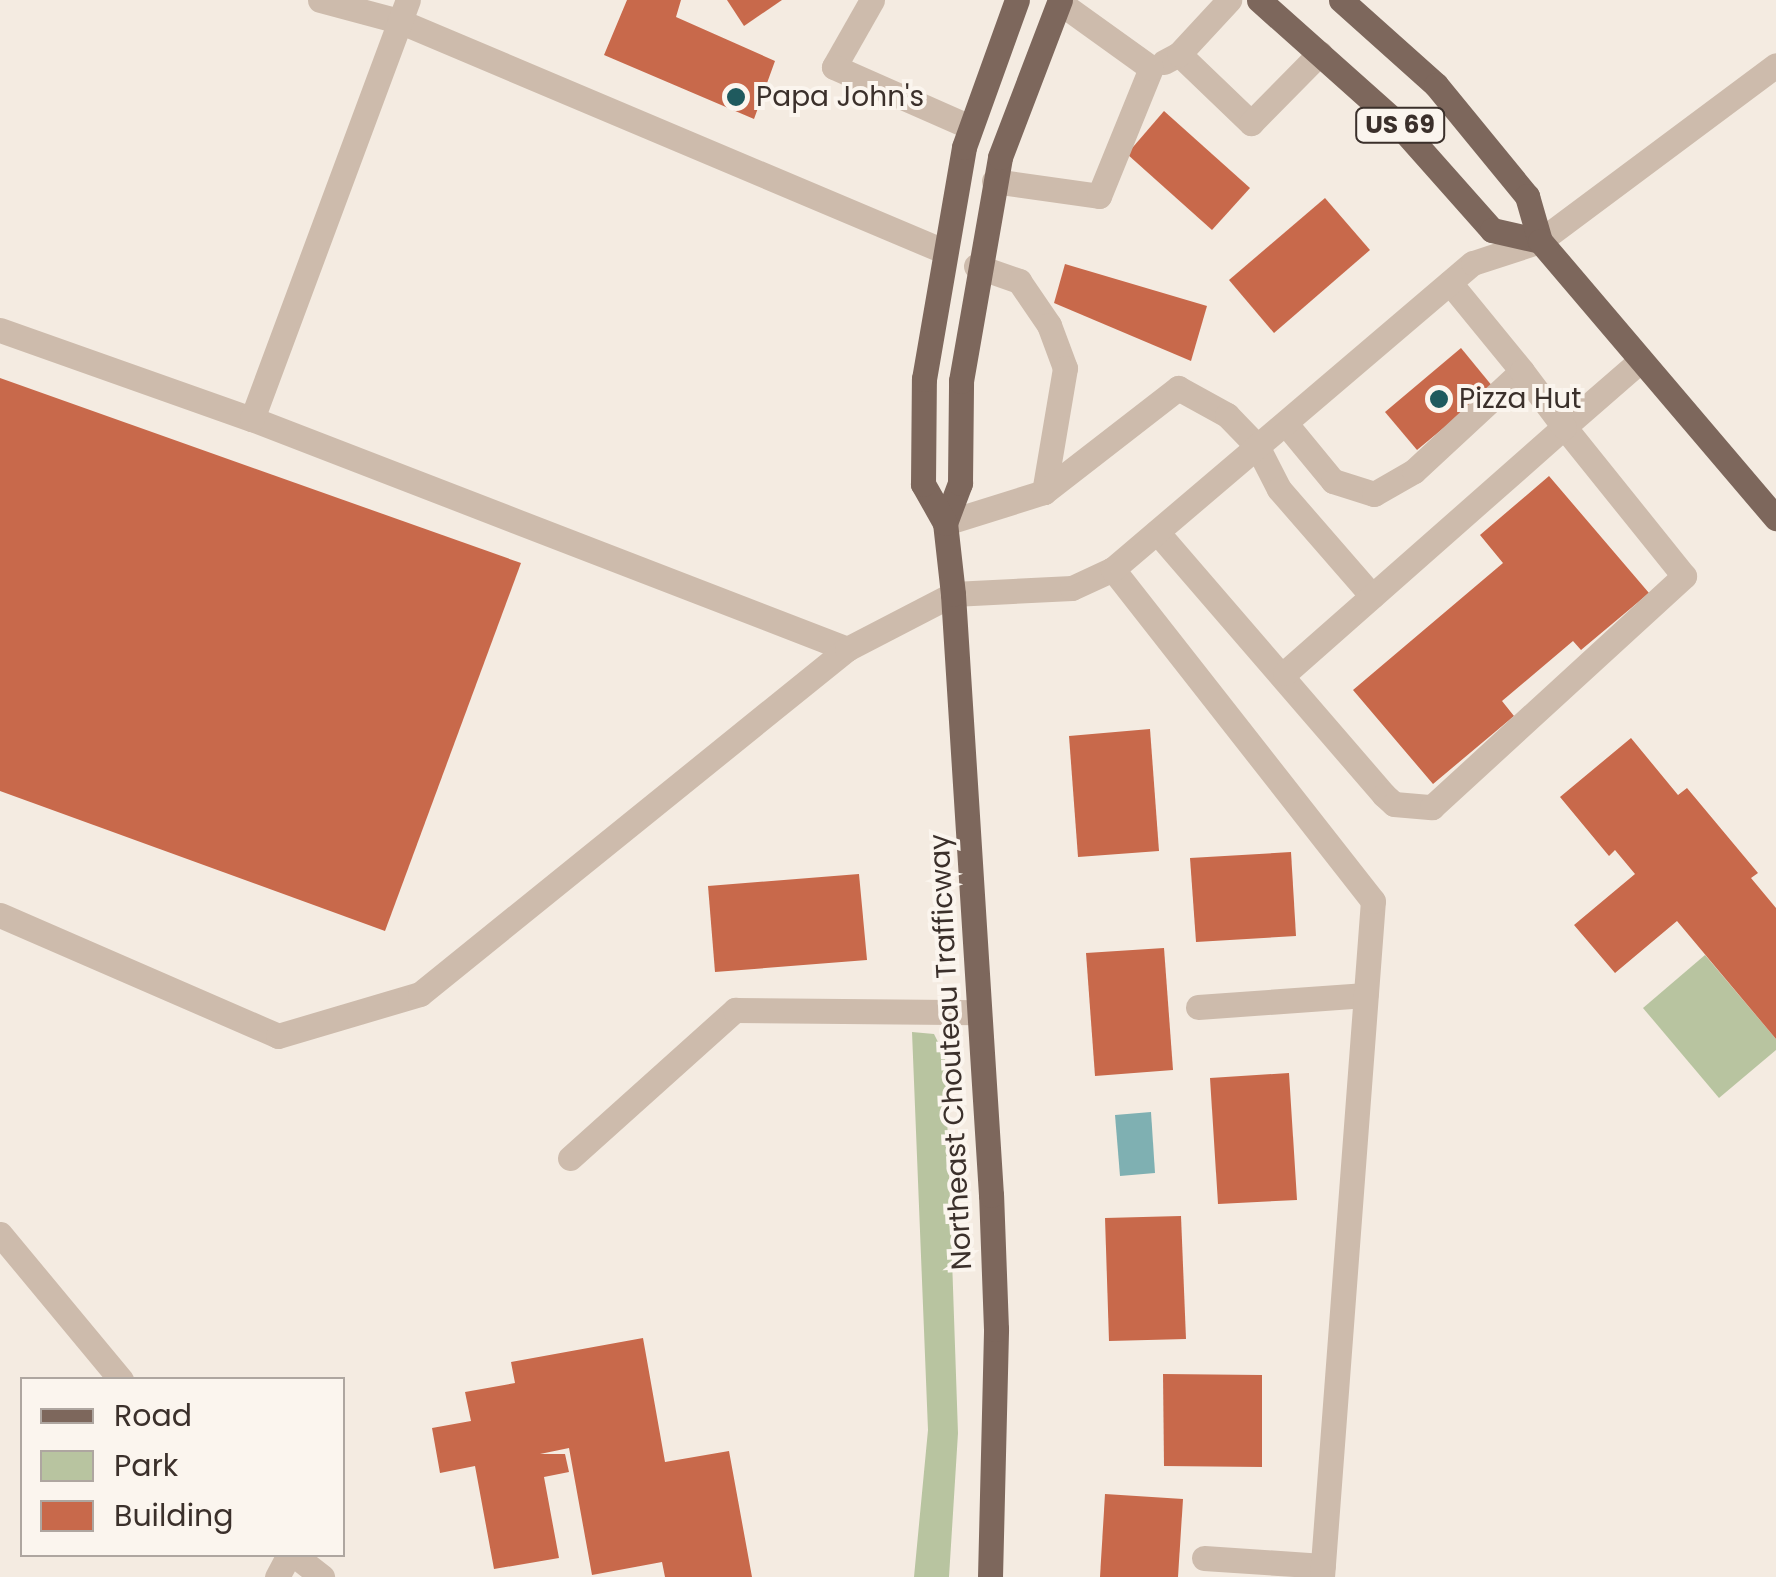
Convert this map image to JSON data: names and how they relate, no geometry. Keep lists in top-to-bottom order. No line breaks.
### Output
{"streets":{"main road":["US 69","Northeast Chouteau Trafficway"]},"places":["Papa John's","Pizza Hut"],"legend":["Road","Park","Building"]}
